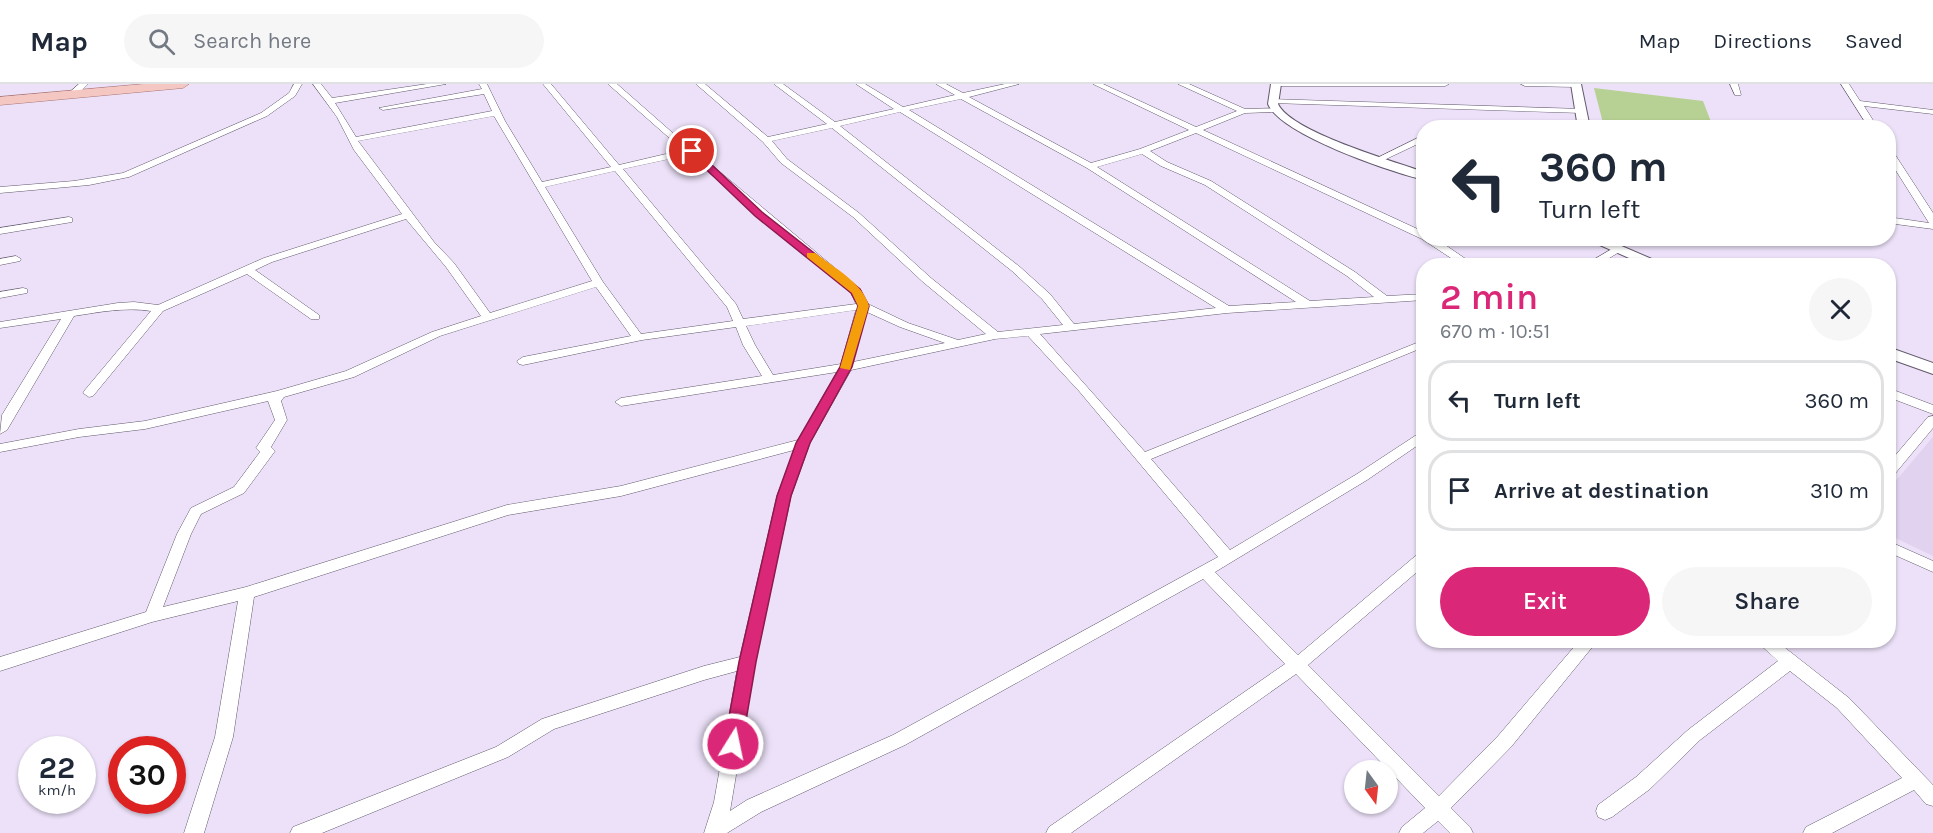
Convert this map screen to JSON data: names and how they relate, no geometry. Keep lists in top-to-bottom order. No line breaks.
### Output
{"north":"bottom","page":{"header":"Map","search":"Search here","nav":["Map","Directions","Saved"],"turn":["360 m","Turn left"],"heading":["2 min","670 m · 10:51"],"list":[{"name":"Turn left","value":"360 m"},{"name":"Arrive at destination","value":"310 m"}],"buttons":["Exit","Share"],"speed":"22 km/h","limit":"30"}}
